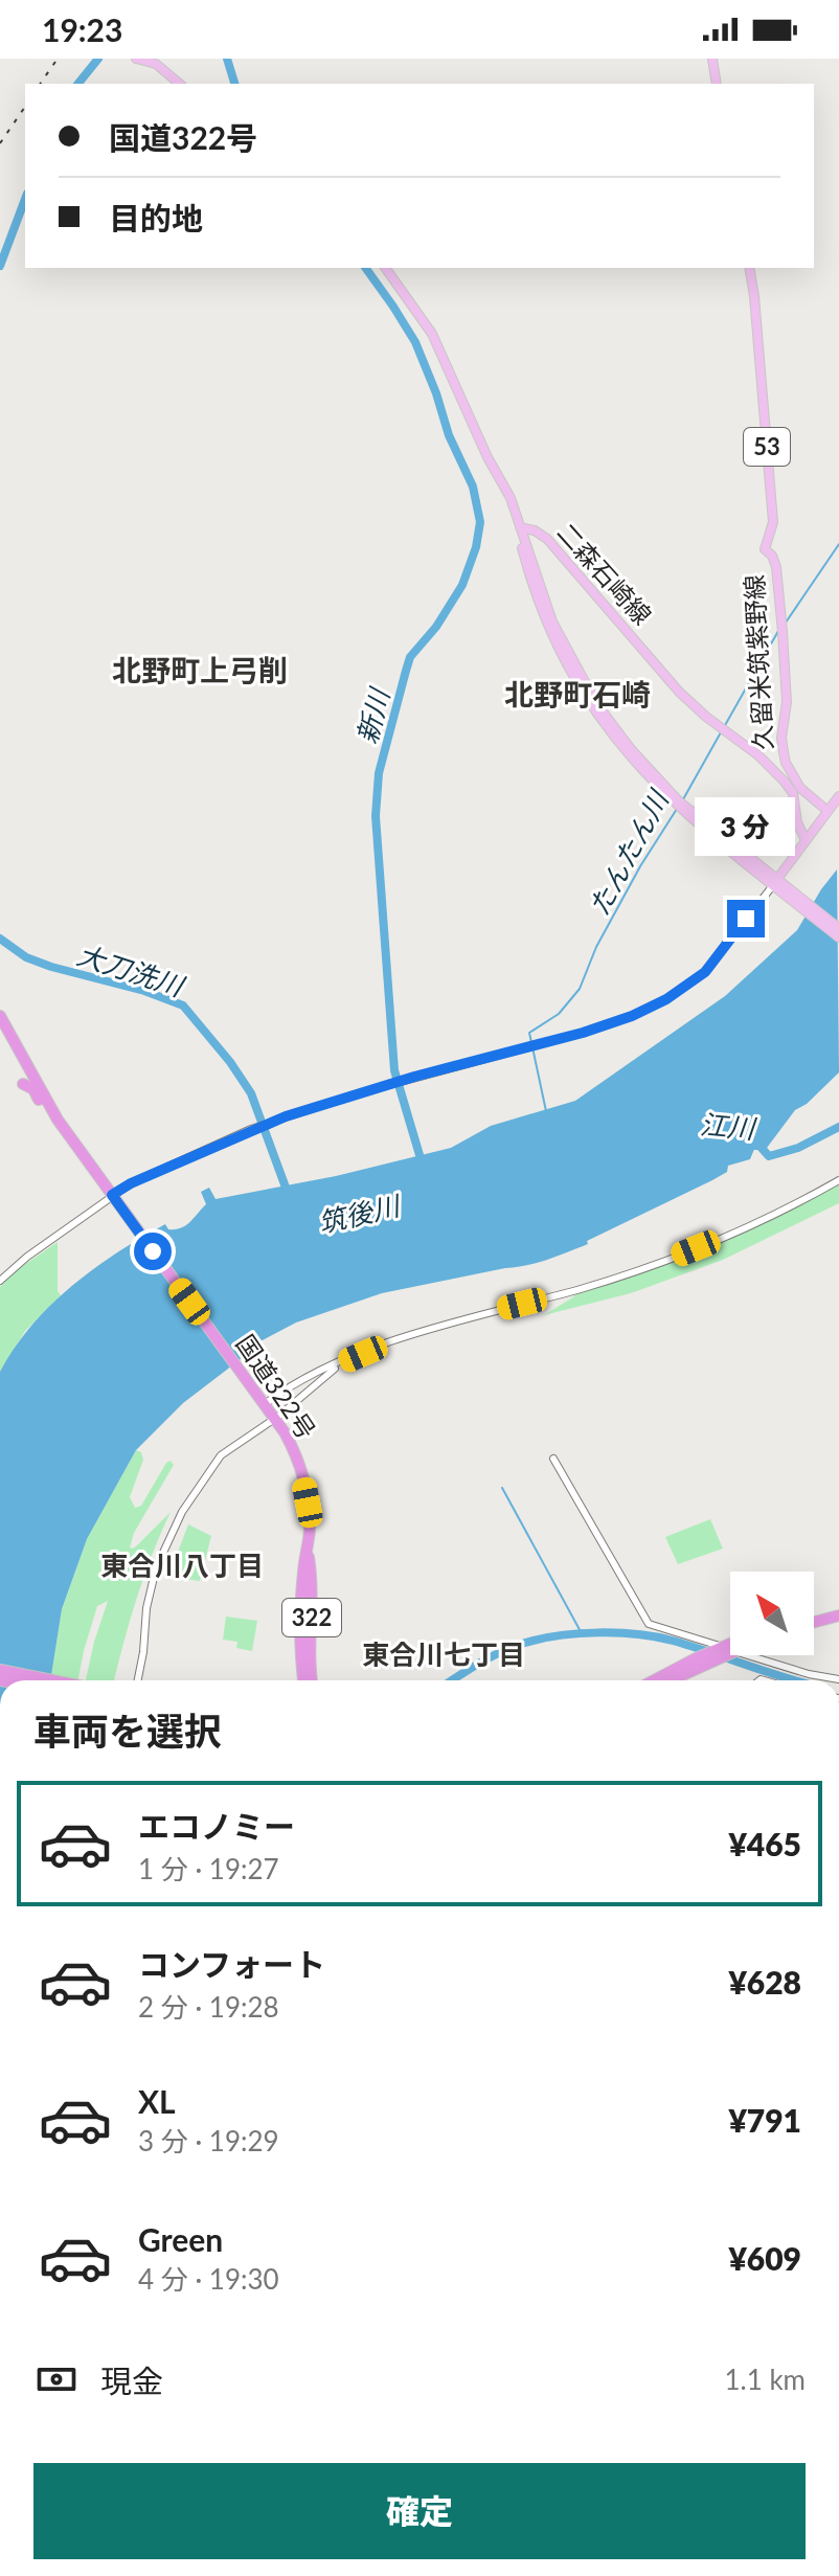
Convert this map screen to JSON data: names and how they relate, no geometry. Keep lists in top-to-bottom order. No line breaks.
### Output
{"streets":{"highway":["国道322号","322"],"main road":["53","二森石崎線","久留米筑紫野線"]},"districts":["北野町上弓削","北野町石崎","東合川八丁目","東合川七丁目"],"water":["新川","たんたん川","大刀洗川","江川","筑後川"],"north":"top left","page":{"status":"19:23","banner":["国道322号","目的地"],"bubble":"3 分","heading":"車両を選択","list":[{"name":"エコノミー","note":"1 分 · 19:27","value":"¥465"},{"name":"コンフォート","note":"2 分 · 19:28","value":"¥628"},{"name":"XL","note":"3 分 · 19:29","value":"¥791"},{"name":"Green","note":"4 分 · 19:30","value":"¥609"}],"pay":["現金","1.1 km"],"buttons":"確定"}}
